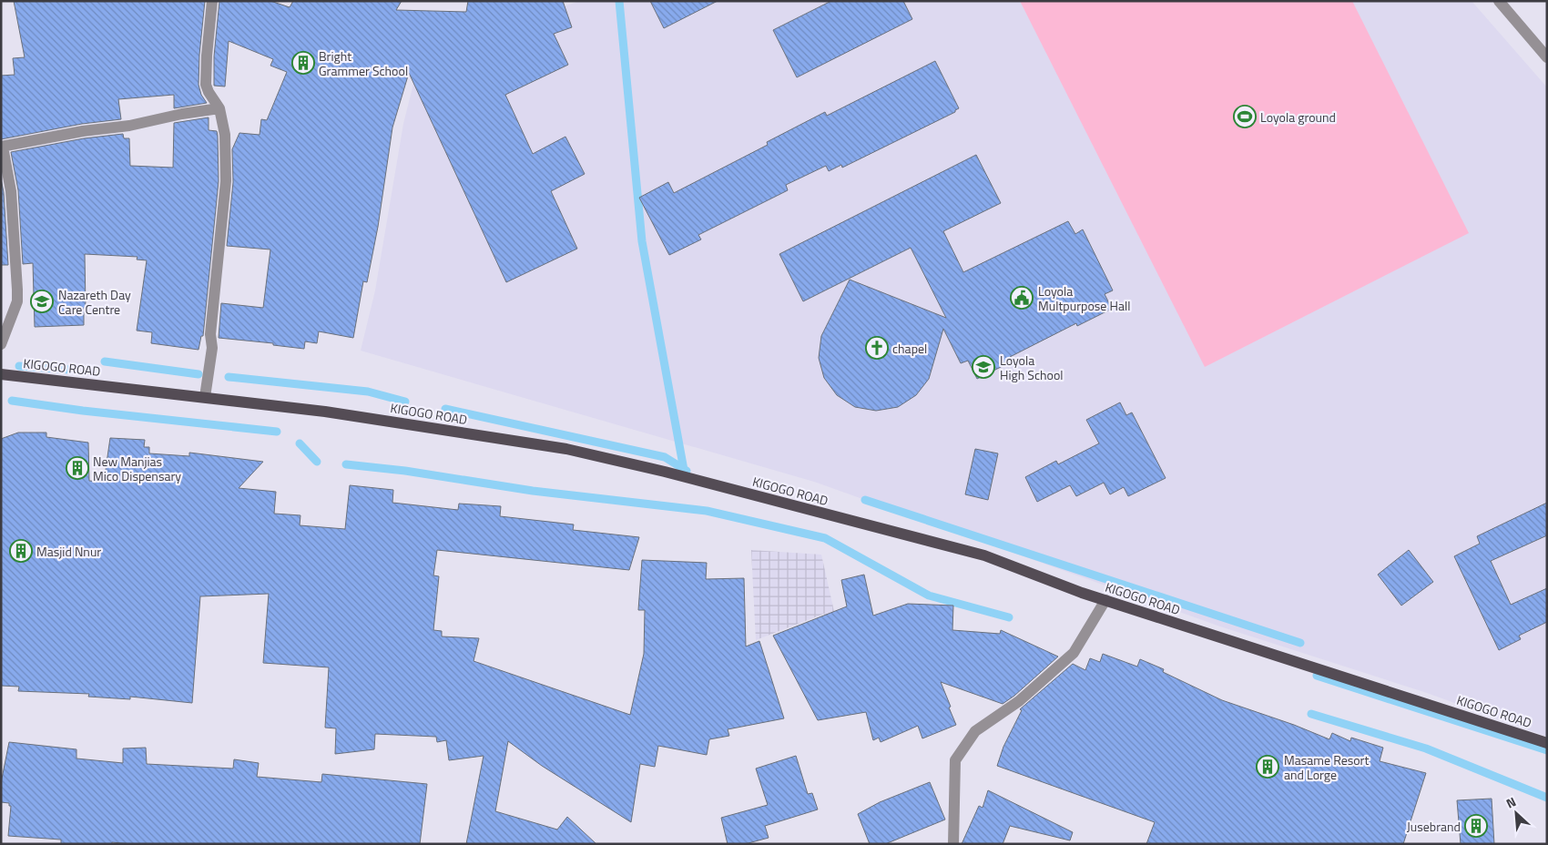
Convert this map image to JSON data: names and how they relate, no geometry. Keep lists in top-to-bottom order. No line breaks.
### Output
{"streets":{"main road":["KIGOGO ROAD"]},"places":{"building":["Bright Grammer School","New Manjias Mico Dispensary","Masjid Nnur","Masame Resort and Lorge","Jusebrand"],"sports":["Loyola ground"],"public building":["Loyola Multpurpose Hall"],"school or university":["Nazareth Day Care Centre","Loyola High School"],"church":["chapel"]},"north":"top left"}
